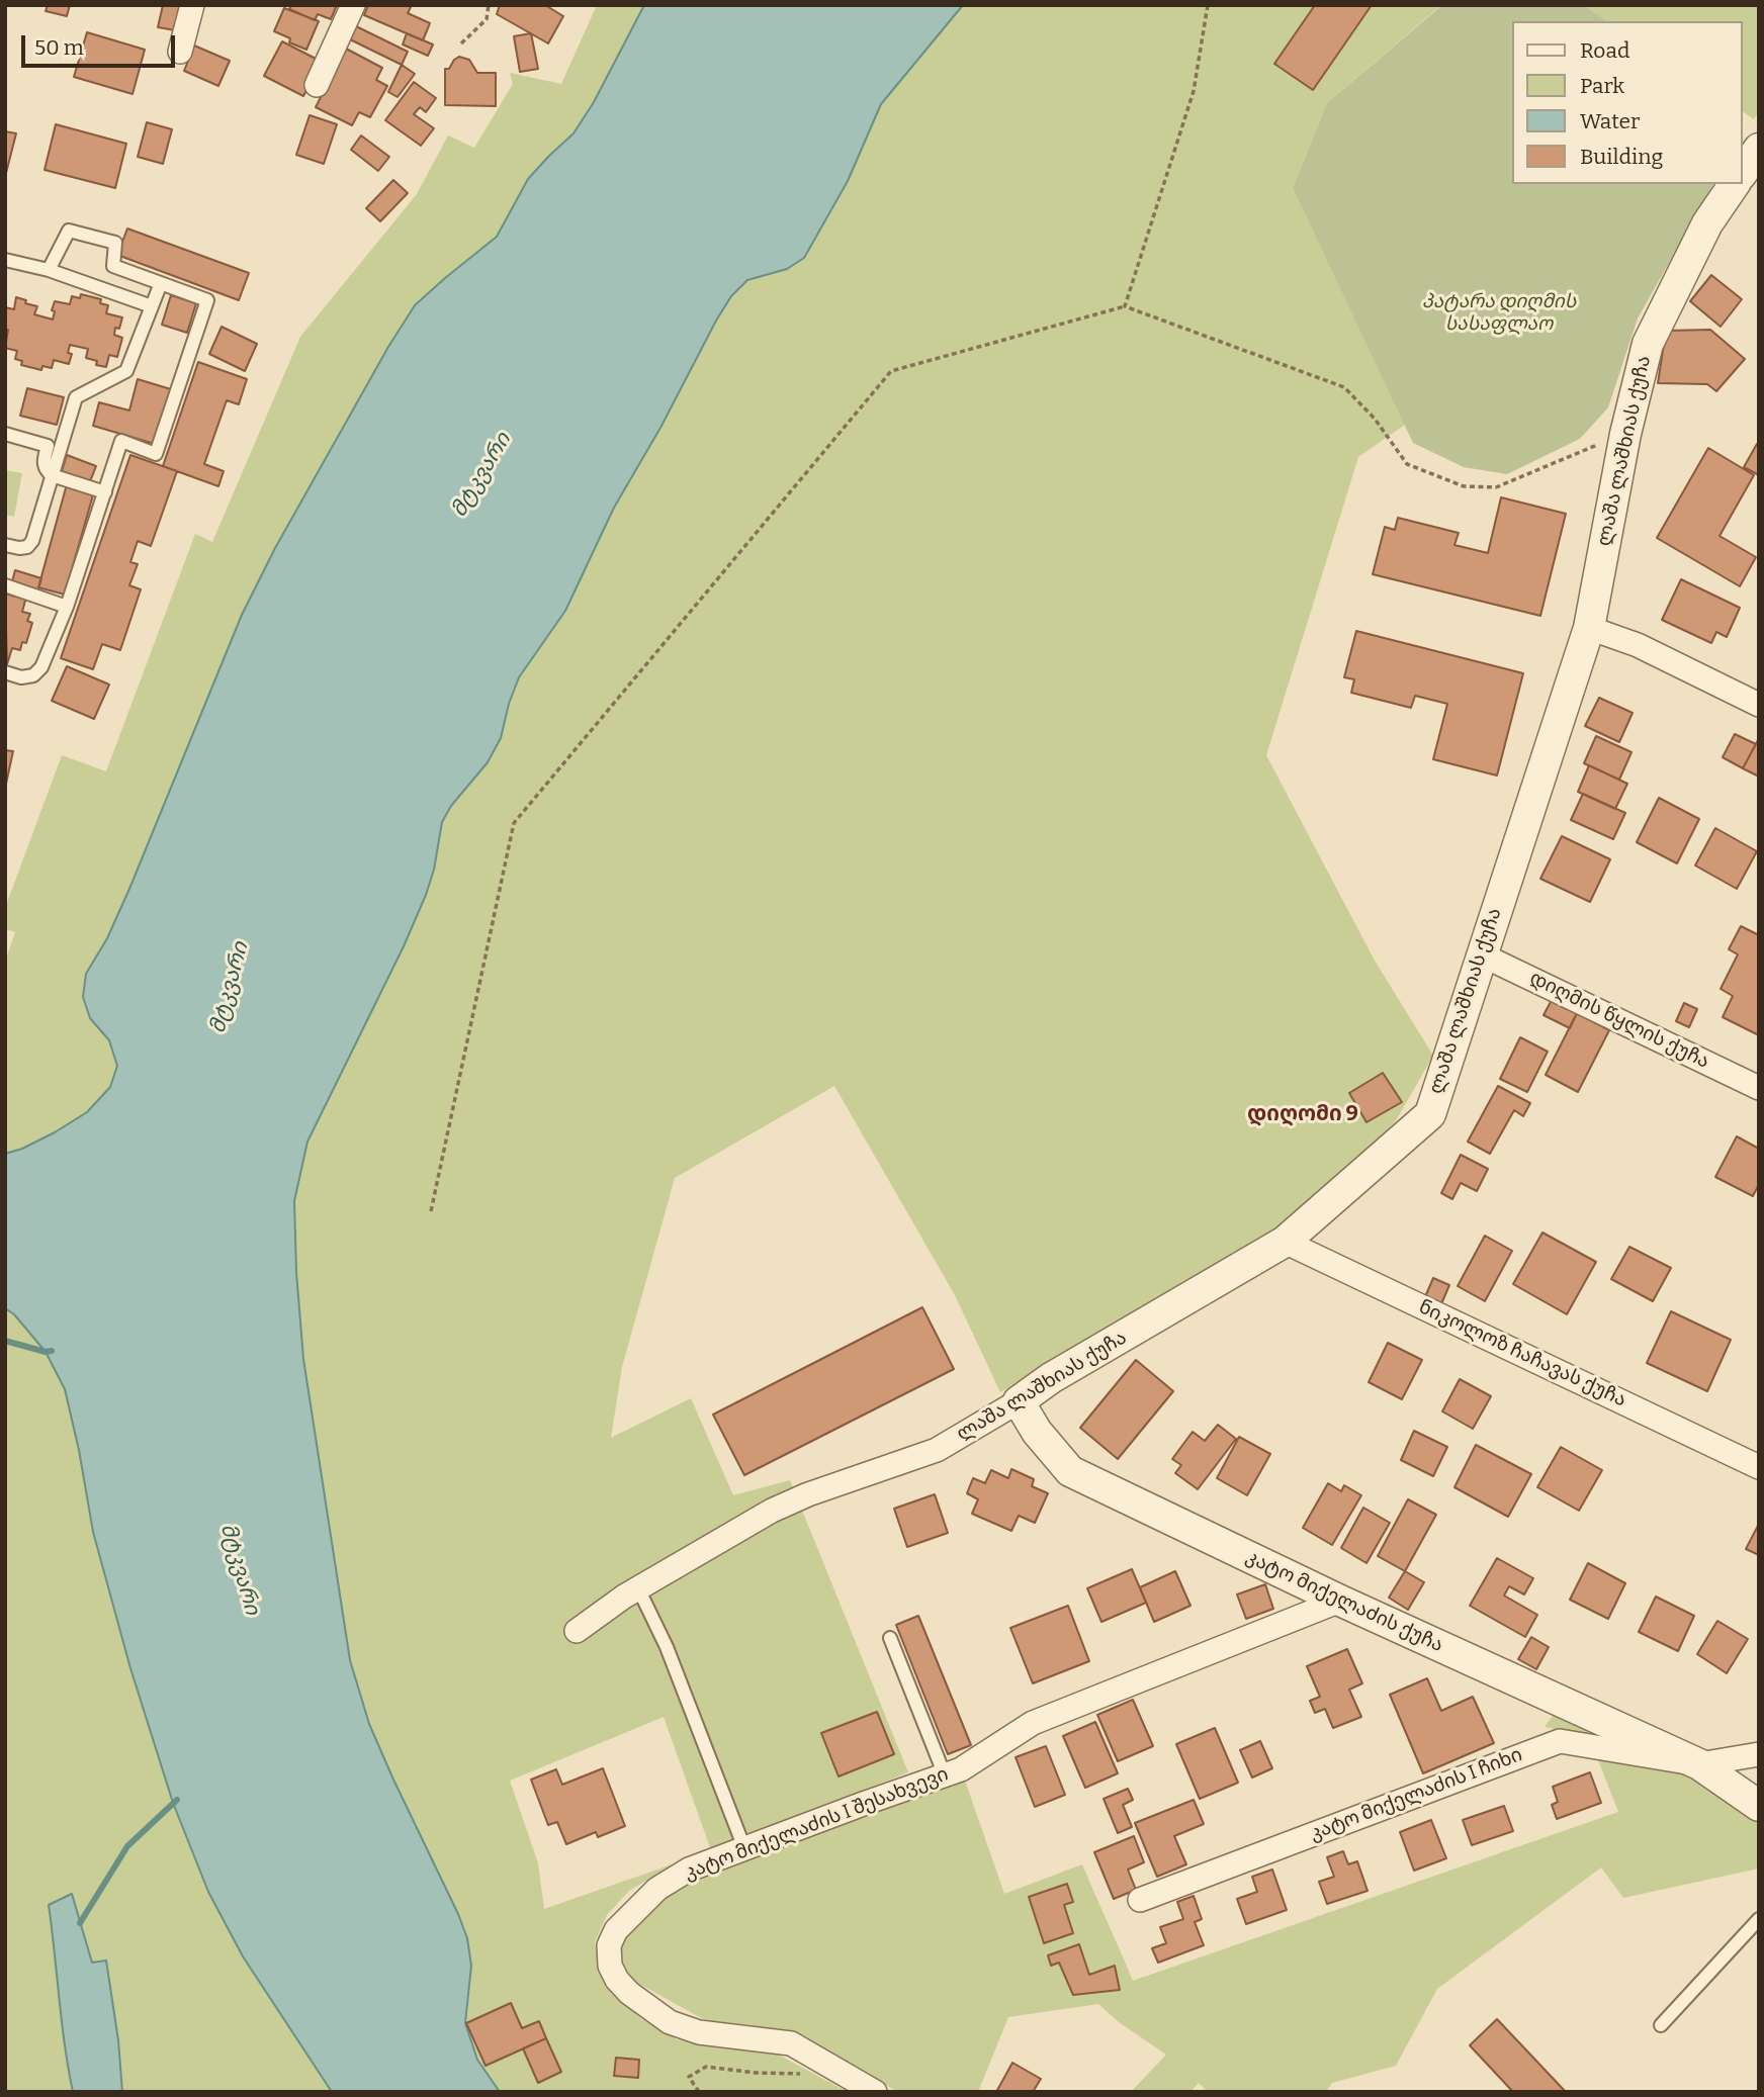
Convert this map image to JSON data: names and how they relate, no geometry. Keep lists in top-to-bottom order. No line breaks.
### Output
{"streets":{"street":["ლაშა ლაშხიას ქუჩა","დიღმის წყლის ქუჩა","ნიკოლოზ ჩაჩავას ქუჩა","კატო მიქელაძის ქუჩა","კატო მიქელაძის I ჩიხი","კატო მიქელაძის I შესახვევი"]},"crossings":[["ლაშა ლაშხიას ქუჩა","დიღმის წყლის ქუჩა"],["ლაშა ლაშხიას ქუჩა","ნიკოლოზ ჩაჩავას ქუჩა"],["ლაშა ლაშხიას ქუჩა","კატო მიქელაძის ქუჩა"],["კატო მიქელაძის ქუჩა","კატო მიქელაძის I ჩიხი"],["კატო მიქელაძის ქუჩა","კატო მიქელაძის I შესახვევი"]],"districts":["დიღომი 9"],"water":["მტკვარი"],"parks":["პატარა დიღმის სასაფლაო"],"legend":["Road","Park","Water","Building"],"scale_bar":"50 m"}
